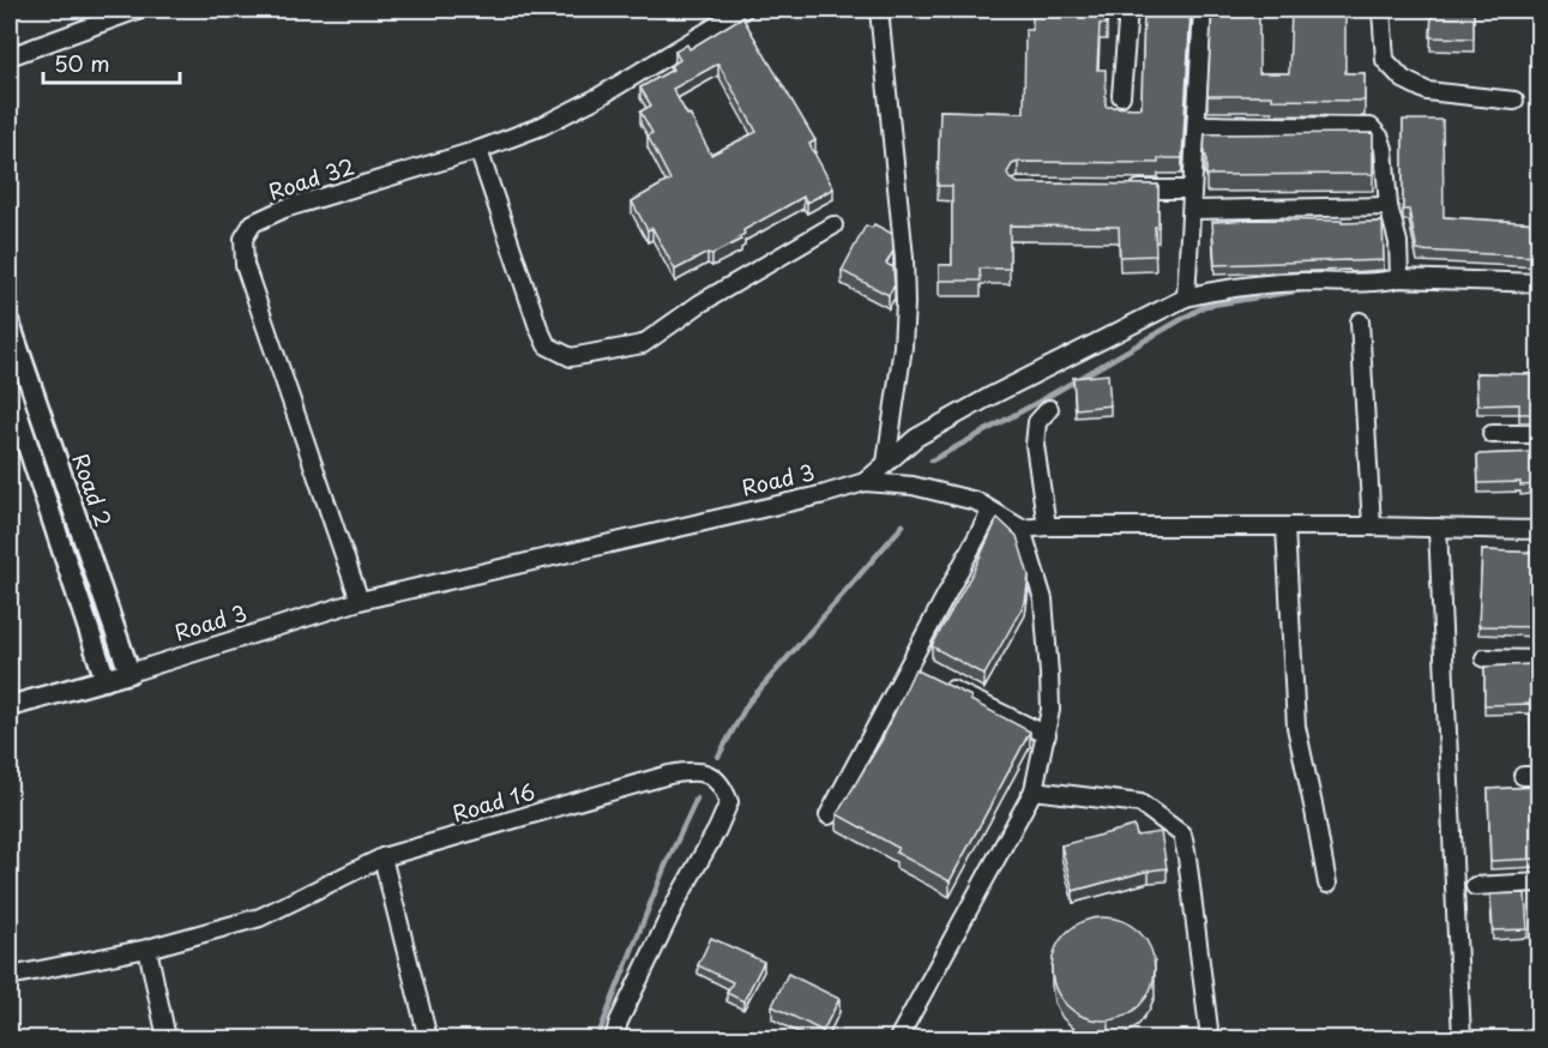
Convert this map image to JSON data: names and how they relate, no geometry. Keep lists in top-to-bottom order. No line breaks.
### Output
{"streets":{"street":["Road 32","Road 3","Road 2","Road 16"]},"crossings":[["Road 32","Road 3"],["Road 3","Road 2"]],"scale_bar":"50 m"}
